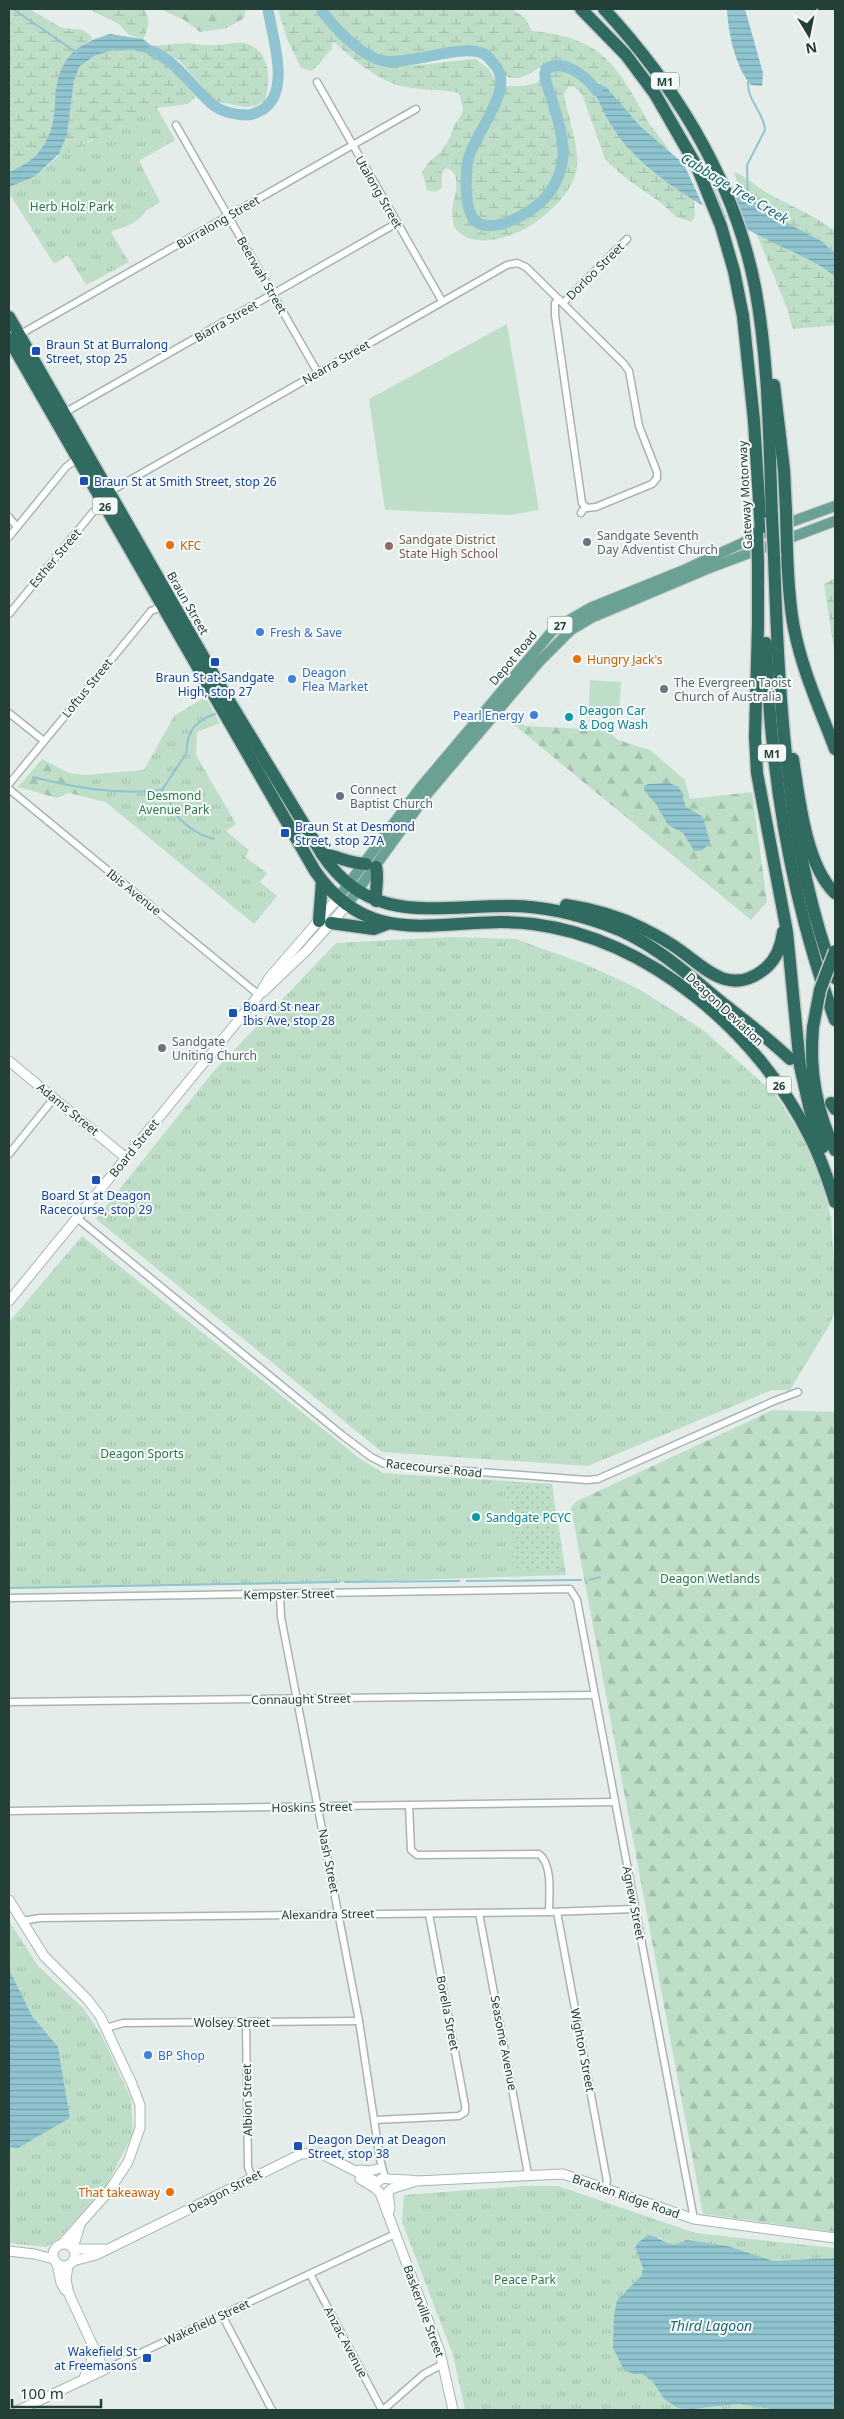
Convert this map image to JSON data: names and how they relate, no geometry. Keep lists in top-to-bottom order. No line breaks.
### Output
{"streets":{"highway":["M1","Gateway Motorway","26","Braun Street","Deagon Deviation"],"main road":["27","Depot Road","Adams Street","Board Street","Deagon Street","Bracken Ridge Road","Baskerville Street","Wakefield Street"],"street":["Utalong Street","Burralong Street","Dorloo Street","Beerwah Street","Biarra Street","Nearra Street","Esther Street","Loftus Street","Ibis Avenue","Racecourse Road","Kempster Street","Connaught Street","Hoskins Street","Nash Street","Agnew Street","Alexandra Street","Borella Street","Wolsey Street","Seasome Avenue","Wighton Street","Albion Street","Anzac Avenue"]},"crossings":[["Utalong Street","Burralong Street"],["Utalong Street","Biarra Street"],["Utalong Street","Nearra Street"],["Burralong Street","Beerwah Street"],["Burralong Street","Braun Street"],["Dorloo Street","Nearra Street"],["Beerwah Street","Biarra Street"],["Beerwah Street","Nearra Street"],["Biarra Street","Braun Street"],["Nearra Street","Braun Street"],["26","Braun Street"],["26","Depot Road"],["26","Deagon Deviation"],["26","Board Street"],["Esther Street","Braun Street"],["Braun Street","Depot Road"],["Braun Street","Loftus Street"],["Braun Street","Deagon Deviation"],["Depot Road","Deagon Deviation"],["Depot Road","Board Street"],["Ibis Avenue","Board Street"],["Deagon Deviation","Board Street"],["Adams Street","Board Street"],["Board Street","Racecourse Road"],["Kempster Street","Nash Street"],["Kempster Street","Agnew Street"],["Connaught Street","Nash Street"],["Connaught Street","Agnew Street"],["Hoskins Street","Nash Street"],["Hoskins Street","Agnew Street"],["Nash Street","Alexandra Street"],["Nash Street","Borella Street"],["Nash Street","Wolsey Street"],["Nash Street","Deagon Street"],["Nash Street","Bracken Ridge Road"],["Nash Street","Baskerville Street"],["Agnew Street","Alexandra Street"],["Agnew Street","Bracken Ridge Road"],["Alexandra Street","Borella Street"],["Alexandra Street","Seasome Avenue"],["Alexandra Street","Wighton Street"],["Wolsey Street","Albion Street"],["Seasome Avenue","Bracken Ridge Road"],["Wighton Street","Bracken Ridge Road"],["Albion Street","Deagon Street"],["Deagon Street","Bracken Ridge Road"],["Deagon Street","Baskerville Street"],["Bracken Ridge Road","Baskerville Street"],["Baskerville Street","Wakefield Street"],["Wakefield Street","Anzac Avenue"]],"water":["Cabbage Tree Creek","Third Lagoon"],"parks":["Herb Holz Park","Desmond Avenue Park","Deagon Sports","Deagon Wetlands","Peace Park"],"places":{"transit":["Braun St at Burralong Street, stop 25","Braun St at Smith Street, stop 26","Braun St at Sandgate High, stop 27","Braun St at Desmond Street, stop 27A","Board St near Ibis Ave, stop 28","Board St at Deagon Racecourse, stop 29","Deagon Devn at Deagon Street, stop 38","Wakefield St at Freemasons"],"other":["Sandgate Seventh Day Adventist Church","KFC","Sandgate District State High School","Fresh & Save","Hungry Jack's","Deagon Flea Market","The Evergreen Taoist Church of Australia","Pearl Energy","Deagon Car & Dog Wash","Connect Baptist Church","Sandgate Uniting Church","Sandgate PCYC","BP Shop","That takeaway"]},"scale_bar":"100 m","north":"bottom"}
